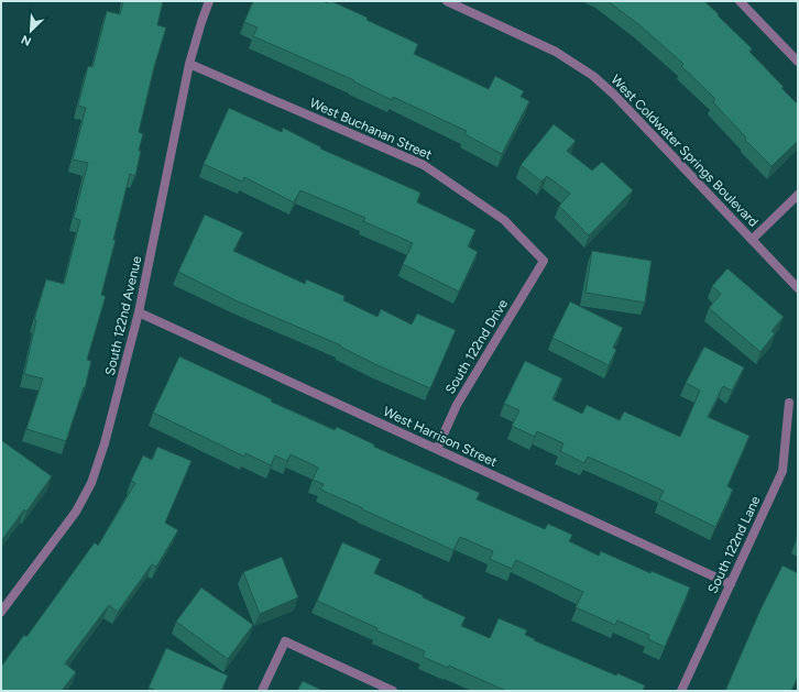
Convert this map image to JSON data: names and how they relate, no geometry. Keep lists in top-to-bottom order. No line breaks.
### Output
{"streets":{"street":["West Buchanan Street","West Coldwater Springs Boulevard","South 122nd Avenue","South 122nd Drive","West Harrison Street","South 122nd Lane"]},"crossings":[["West Buchanan Street","South 122nd Avenue"],["West Buchanan Street","South 122nd Drive"],["South 122nd Avenue","West Harrison Street"],["South 122nd Drive","West Harrison Street"],["West Harrison Street","South 122nd Lane"]],"north":"bottom left"}
